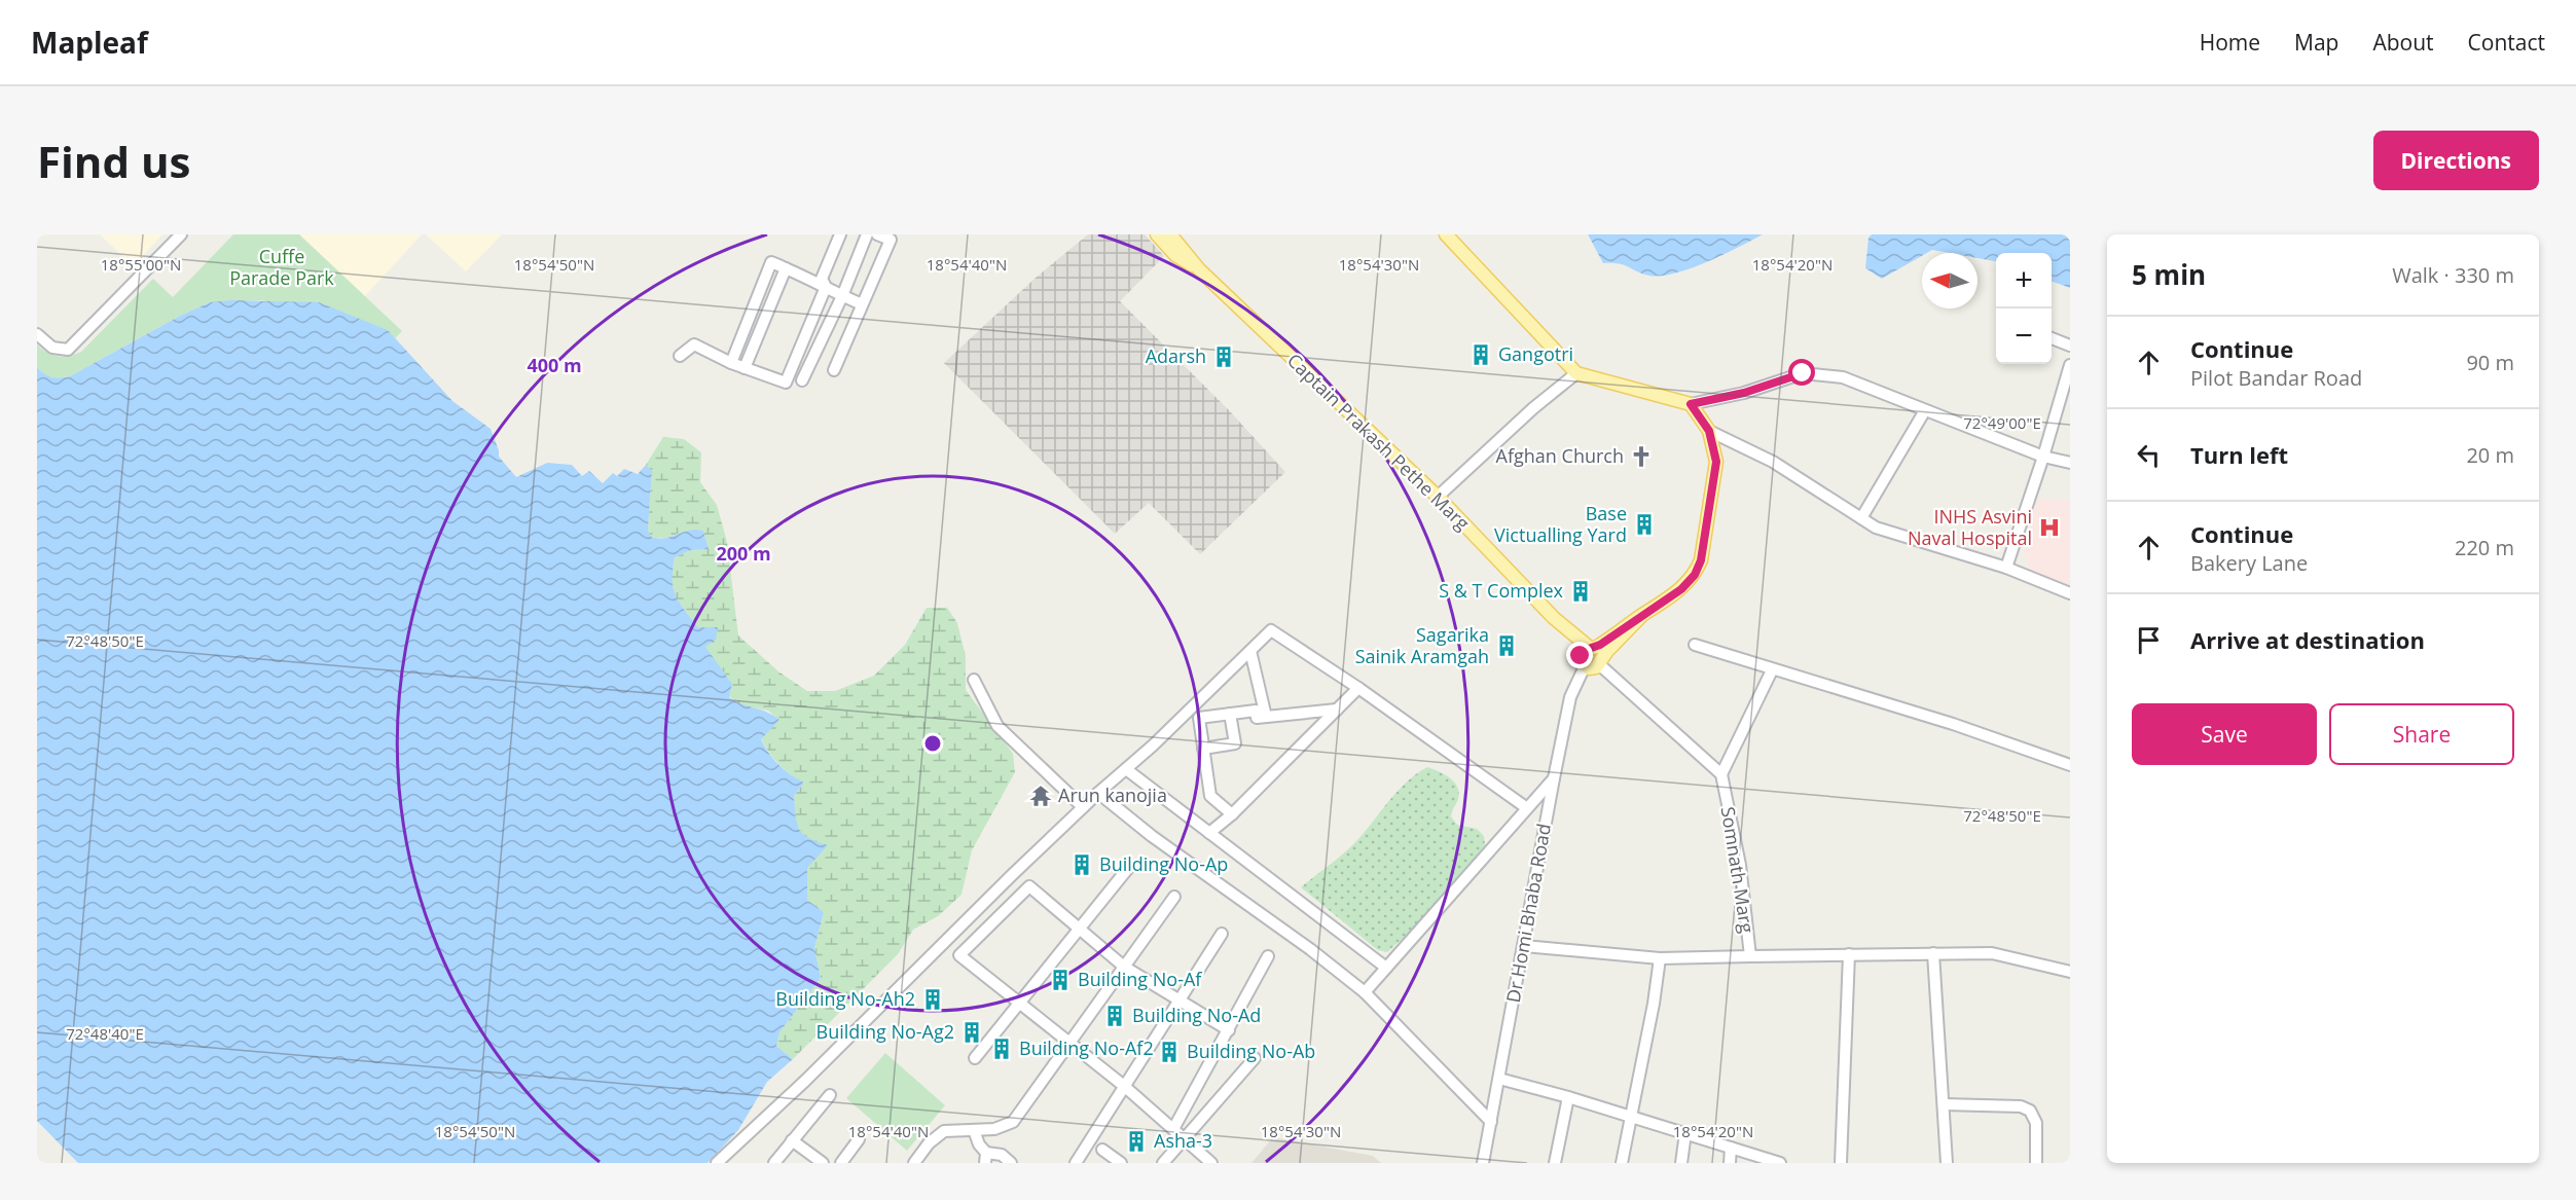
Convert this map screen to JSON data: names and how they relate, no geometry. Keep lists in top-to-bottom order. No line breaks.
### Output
{"streets":{"main road":["Captain Prakash Pethe Marg"],"street":["Somnath Marg","Dr Homi Bhaba Road"]},"crossings":[["Captain Prakash Pethe Marg","Dr Homi Bhaba Road"]],"parks":["Cuffe Parade Park"],"places":{"building":["Gangotri","Adarsh","Base Victualling Yard","S & T Complex","Sagarika Sainik Aramgah","Building No-Ap","Building No-Af","Building No-Ah2","Building No-Ad","Building No-Ag2","Building No-Af2","Building No-Ab","Asha-3"],"church":["Afghan Church"],"hospital":["INHS Asvini Naval Hospital"],"temple":["Arun kanojia"]},"north":"left","page":{"header":"Mapleaf","nav":["Home","Map","About","Contact"],"buttons":["Directions",["Save","Share"]],"title":"Find us","heading":["5 min","Walk · 330 m"],"map_buttons":["+","−"],"list":[["Continue","Pilot Bandar Road","90 m"],["Turn left","20 m"],["Continue","Bakery Lane","220 m"],"Arrive at destination"]},"coordinates":["18°55'00\"N","18°54'50\"N","18°54'40\"N","18°54'30\"N","18°54'20\"N","72°49'00\"E","72°48'50\"E","72°48'40\"E"],"rings":["400 m","200 m"]}
